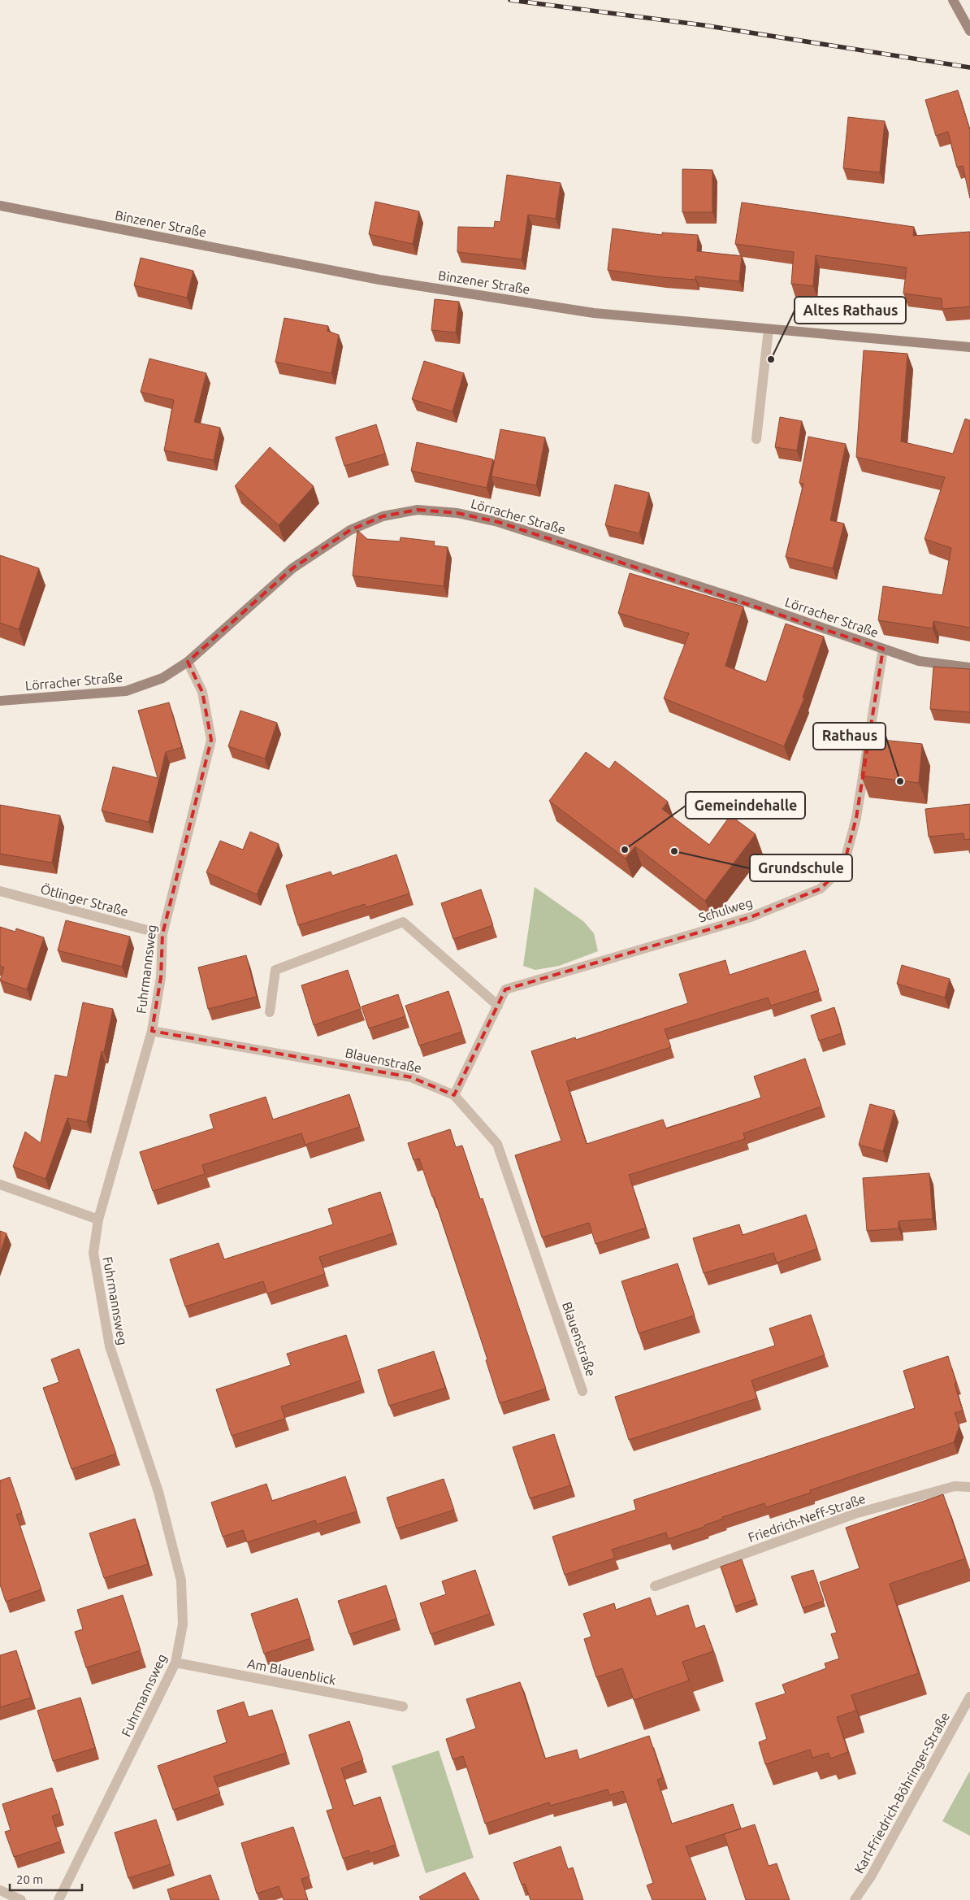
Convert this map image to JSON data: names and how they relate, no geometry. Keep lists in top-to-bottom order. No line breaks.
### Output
{"streets":{"street":["Binzener Straße","Lörracher Straße","Ötlinger Straße","Schulweg","Fuhrmannsweg","Blauenstraße","Friedrich-Neff-Straße","Am Blauenblick","Karl-Friedrich-Böhringer-Straße"]},"crossings":[["Lörracher Straße","Schulweg"],["Lörracher Straße","Fuhrmannsweg"],["Ötlinger Straße","Fuhrmannsweg"],["Schulweg","Blauenstraße"],["Fuhrmannsweg","Blauenstraße"],["Fuhrmannsweg","Am Blauenblick"]],"places":["Altes Rathaus","Rathaus","Gemeindehalle","Grundschule"],"scale_bar":"20 m"}
